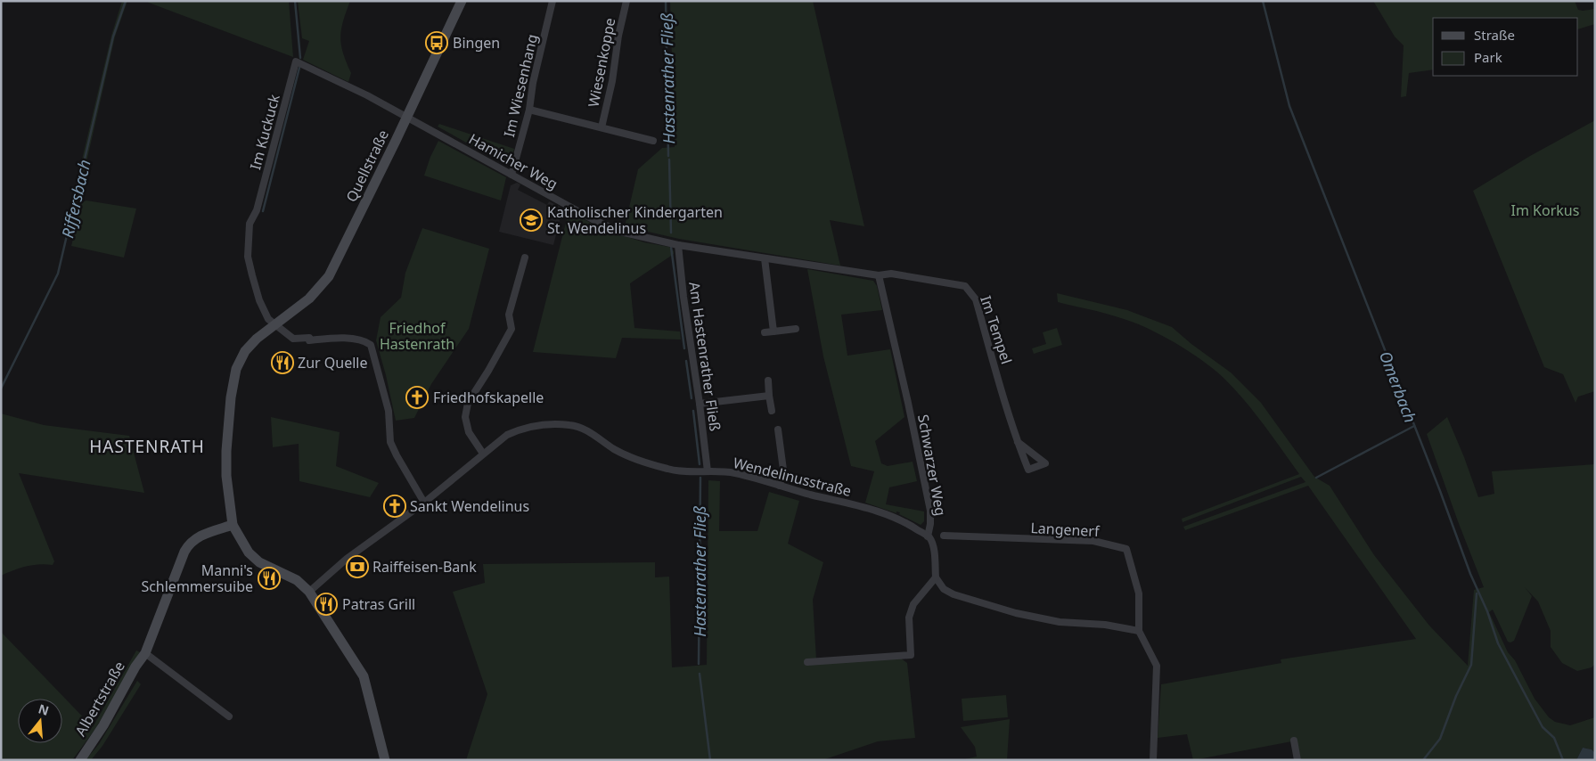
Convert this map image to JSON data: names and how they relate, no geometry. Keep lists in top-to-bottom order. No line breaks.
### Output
{"streets":{"main road":["Quellstraße","Albertstraße"],"street":["Wiesenkoppe","Im Wiesenhang","Im Kuckuck","Hamicher Weg","Im Tempel","Am Hastenrather Fließ","Schwarzer Weg","Wendelinusstraße","Langenerf"]},"crossings":[["Wiesenkoppe","Im Wiesenhang"],["Im Wiesenhang","Hamicher Weg"],["Im Kuckuck","Hamicher Weg"],["Im Kuckuck","Quellstraße"],["Hamicher Weg","Quellstraße"],["Hamicher Weg","Im Tempel"],["Hamicher Weg","Am Hastenrather Fließ"],["Hamicher Weg","Schwarzer Weg"],["Quellstraße","Albertstraße"],["Im Tempel","Schwarzer Weg"],["Am Hastenrather Fließ","Wendelinusstraße"],["Schwarzer Weg","Wendelinusstraße"]],"districts":["HASTENRATH"],"water":["Hastenrather Fließ","Riffersbach","Omerbach"],"parks":["Im Korkus","Friedhof Hastenrath"],"places":{"bus stop":["Bingen"],"school or university":["Katholischer Kindergarten St. Wendelinus"],"restaurant":["Zur Quelle","Manni's Schlemmersuibe","Patras Grill"],"church":["Friedhofskapelle","Sankt Wendelinus"],"bank":["Raiffeisen-Bank"]},"legend":["Straße","Park"],"north":"top"}
